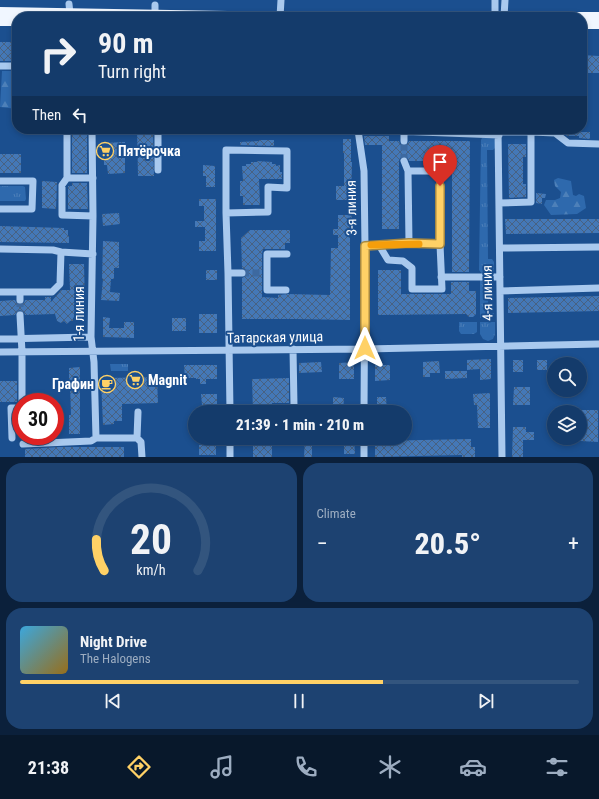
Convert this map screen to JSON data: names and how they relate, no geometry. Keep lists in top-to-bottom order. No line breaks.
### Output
{"streets":{"street":["3-я линия","4-я линия","1-я линия","Татарская улица"]},"crossings":[["3-я линия","Татарская улица"],["4-я линия","Татарская улица"],["1-я линия","Татарская улица"]],"places":{"supermarket":["Пятёрочка","Magnit"],"cafe":["Графин"]},"page":{"turn":["90 m","Turn right"],"then":"Then","limit":"30","trip":"21:39 · 1 min · 210 m","tile":"Climate","heat":["−","20.5°","+"],"song":["Night Drive","The Halogens"],"tabs":"21:38","gauge":["20","km/h"]}}
